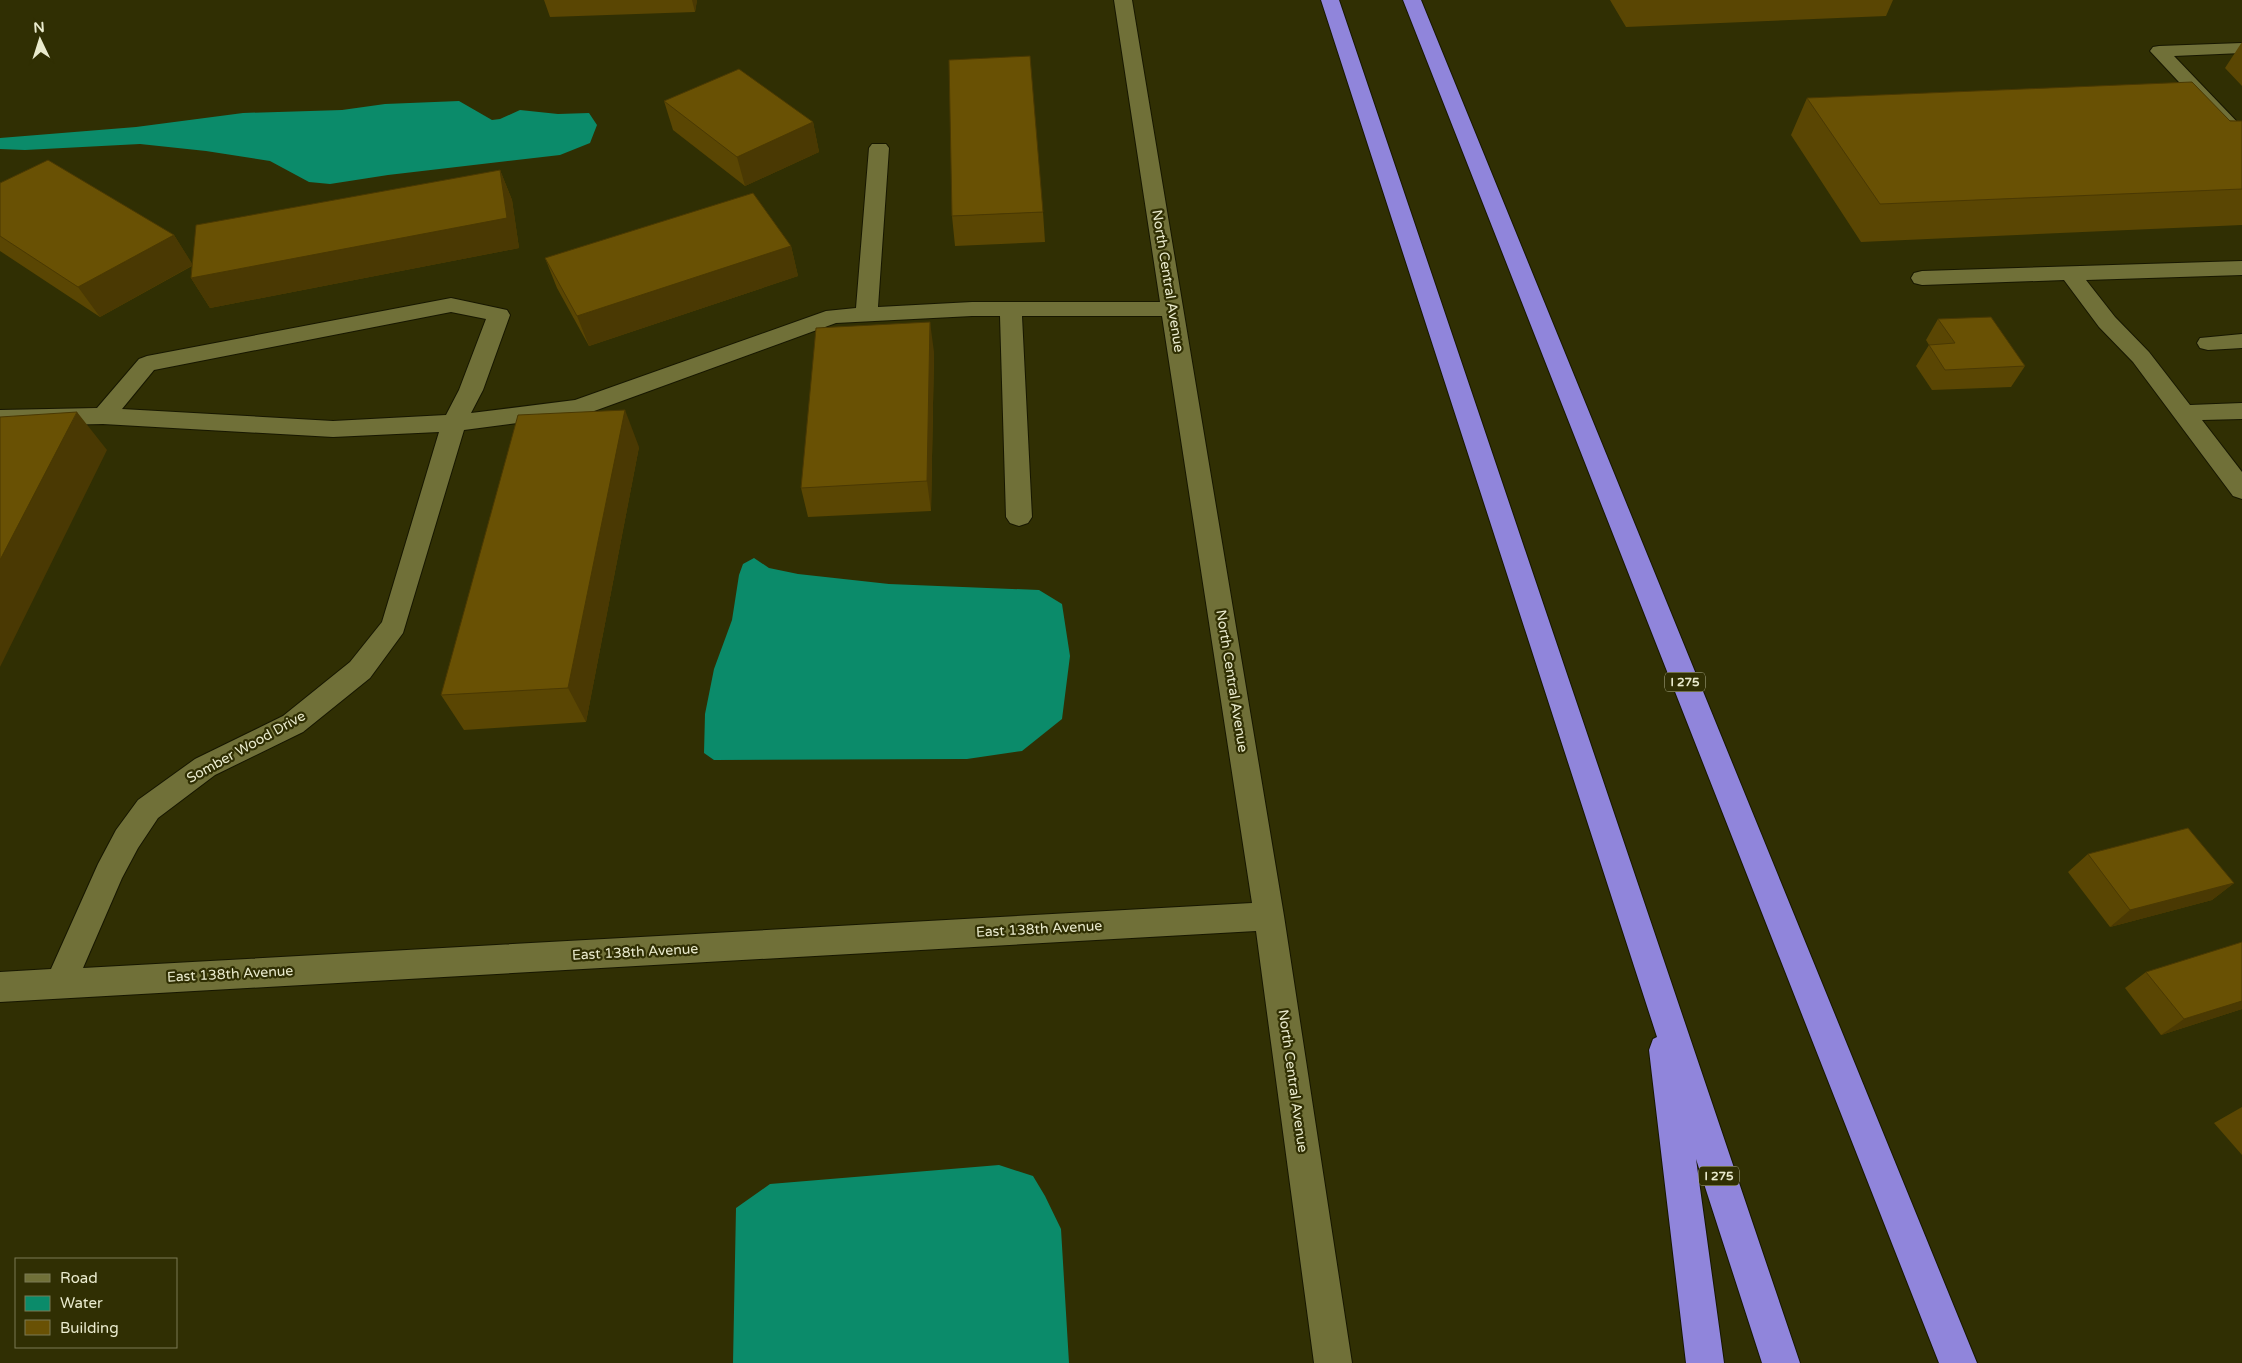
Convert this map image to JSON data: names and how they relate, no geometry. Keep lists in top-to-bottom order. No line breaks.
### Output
{"streets":{"highway":["I 275"],"street":["North Central Avenue","Somber Wood Drive","East 138th Avenue"]},"crossings":[["North Central Avenue","East 138th Avenue"],["Somber Wood Drive","East 138th Avenue"]],"legend":["Road","Water","Building"],"north":"top"}
